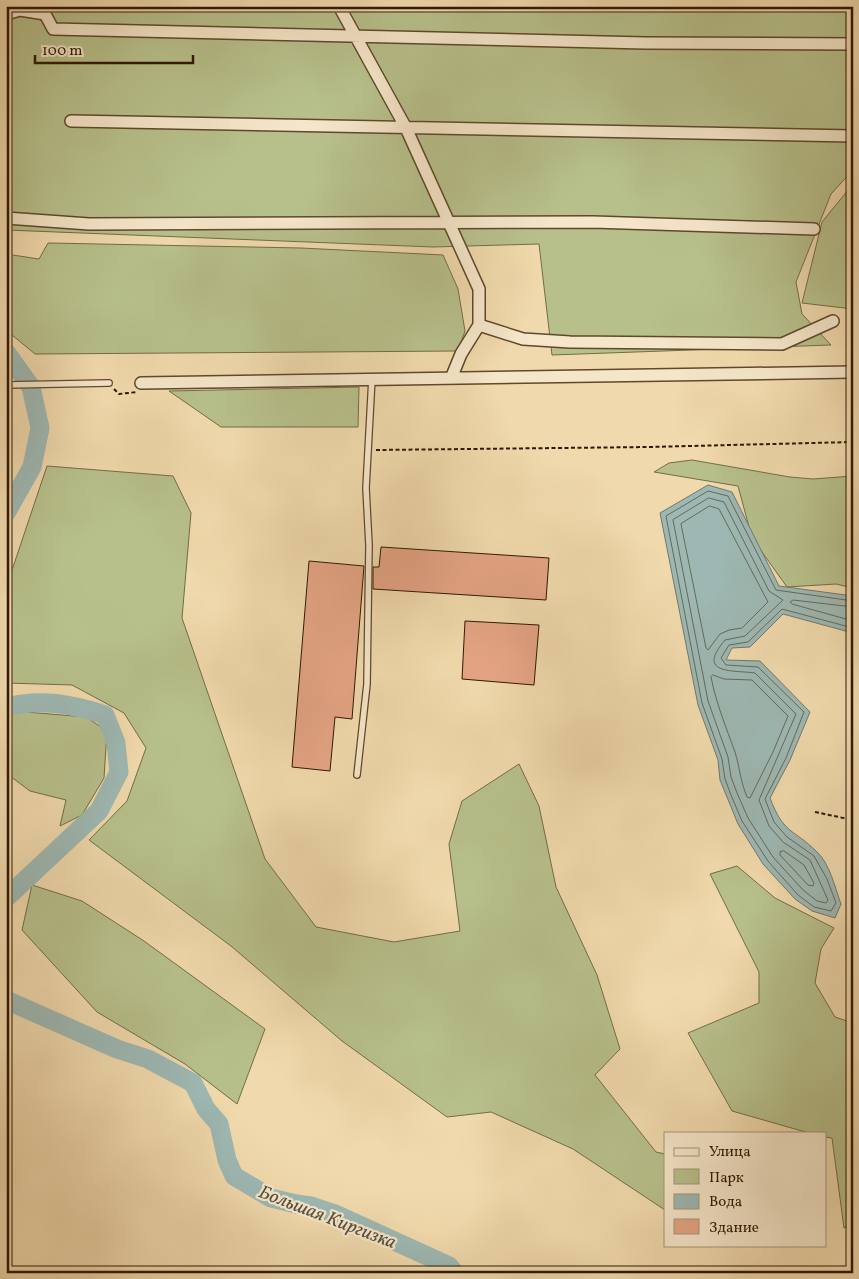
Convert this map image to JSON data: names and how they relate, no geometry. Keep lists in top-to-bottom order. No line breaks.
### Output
{"water":["Большая Киргизка"],"legend":["Улица","Парк","Вода","Здание"],"scale_bar":"100 m"}
